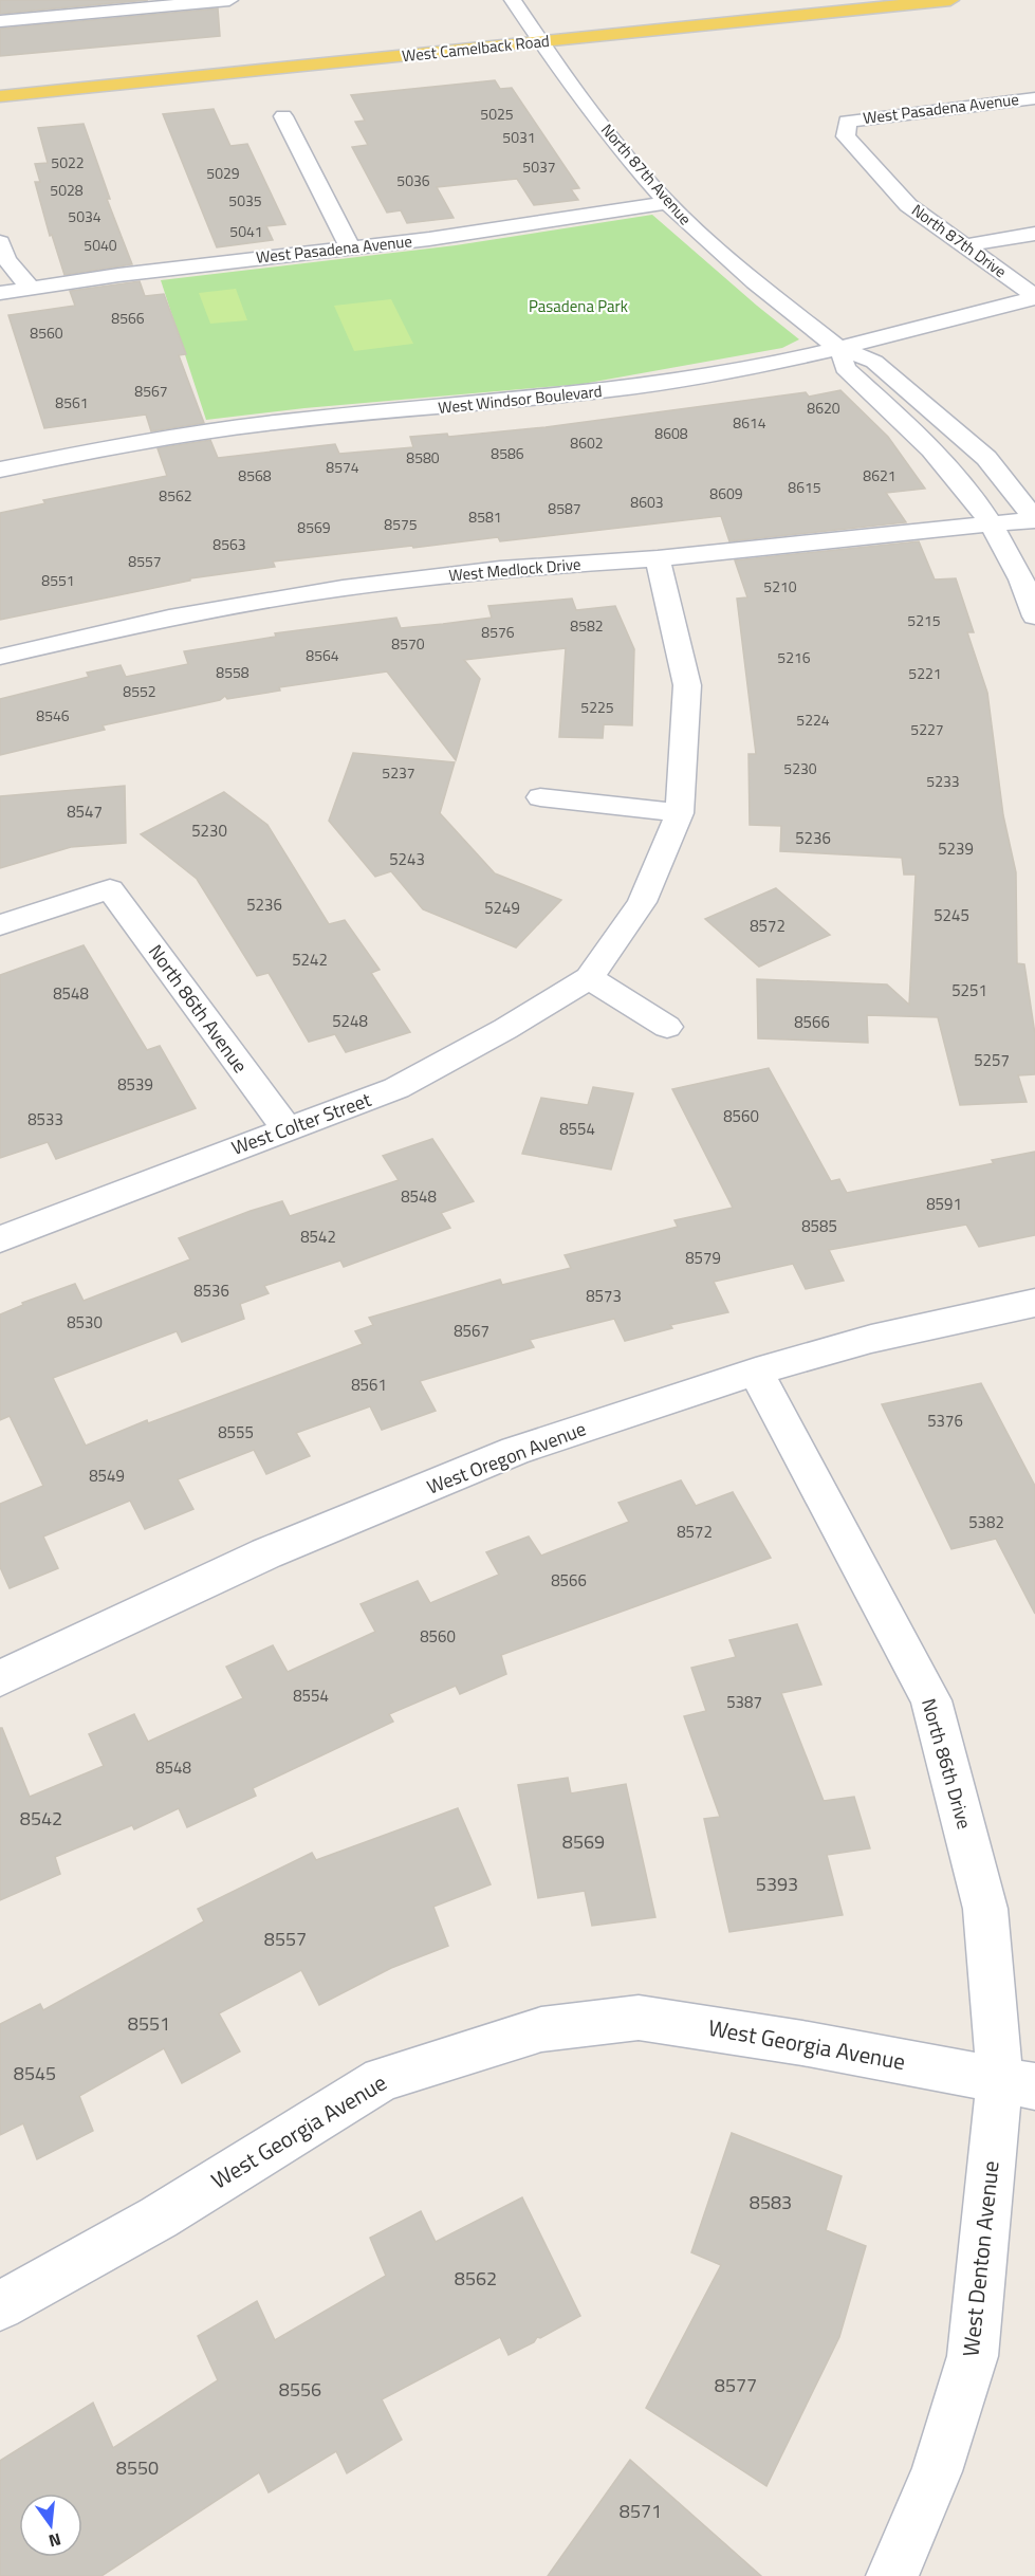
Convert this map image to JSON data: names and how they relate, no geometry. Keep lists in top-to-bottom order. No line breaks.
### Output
{"streets":{"main road":["West Camelback Road"],"street":["West Pasadena Avenue","North 87th Avenue","North 87th Drive","West Windsor Boulevard","West Medlock Drive","North 86th Avenue","West Colter Street","West Oregon Avenue","North 86th Drive","West Georgia Avenue","West Denton Avenue"]},"crossings":[["West Camelback Road","North 87th Avenue"],["West Pasadena Avenue","North 87th Avenue"],["West Pasadena Avenue","North 87th Drive"],["North 87th Avenue","West Windsor Boulevard"],["North 87th Avenue","West Medlock Drive"],["North 87th Drive","West Windsor Boulevard"],["North 86th Avenue","West Colter Street"],["West Oregon Avenue","North 86th Drive"],["North 86th Drive","West Georgia Avenue"],["North 86th Drive","West Denton Avenue"],["West Georgia Avenue","West Denton Avenue"]],"parks":["Pasadena Park"],"house_numbers":["5025","5031","5022","5037","5029","5036","5028","5035","5034","5041","5040","8566","8560","8567","8561","8620","8614","8608","8602","8586","8580","8574","8568","8621","8615","8609","8562","8603","8587","8581","8575","8569","8563","8557","8551","5210","5215","8582","8576","8570","8564","5216","8558","5221","8552","5225","8546","5224","5227","5230","5237","5233","8547","5230","5236","5239","5243","5236","5249","5245","8572","5242","5251","8548","5248","8566","5257","8539","8560","8533","8554","8548","8591","8585","8542","8579","8536","8573","8530","8567","8561","5376","8555","8549","5382","8572","8566","8560","8554","5387","8548","8542","8569","5393","8557","8551","8545","8583","8562","8577","8556","8550","8571"],"north":"bottom"}
